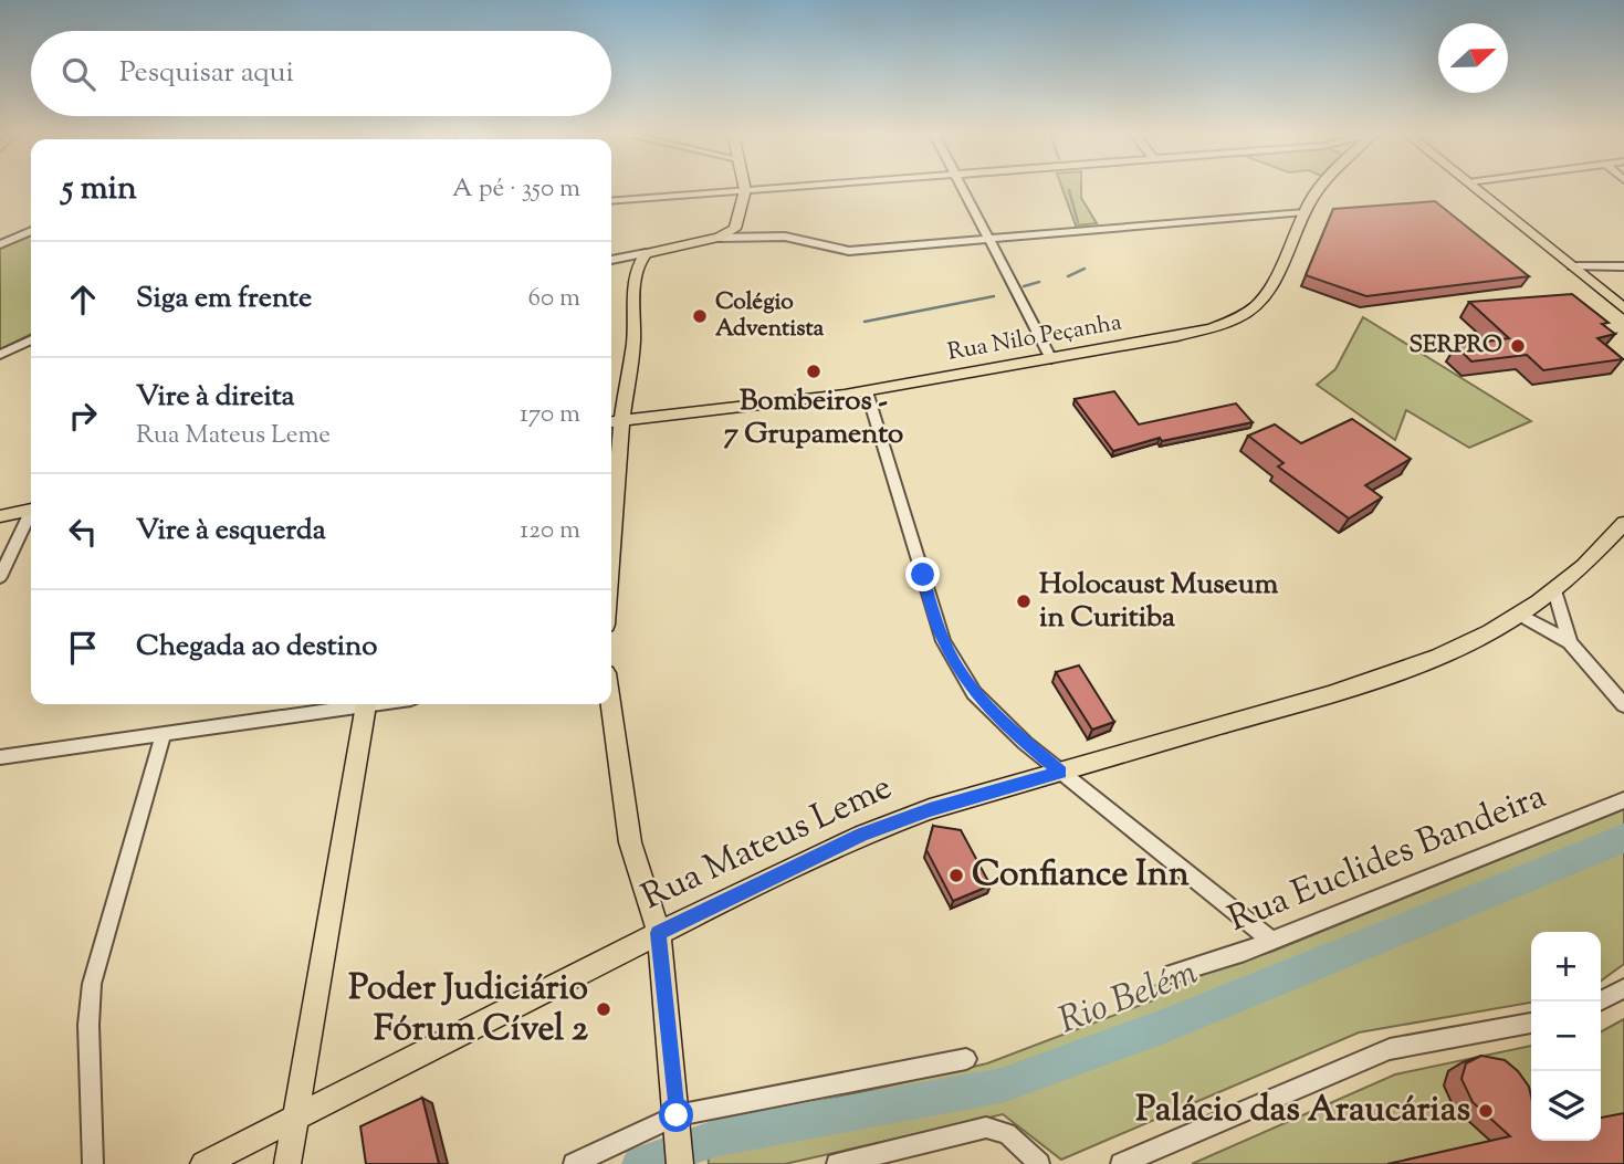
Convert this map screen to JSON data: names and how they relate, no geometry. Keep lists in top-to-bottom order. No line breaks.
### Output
{"streets":{"main road":["Rua Nilo Peçanha","Rua Mateus Leme"],"street":["Rua Euclides Bandeira"]},"water":["Rio Belém"],"places":["Colégio Adventista","SERPRO","Bombeiros - 7 Grupamento","Holocaust Museum in Curitiba","Confiance Inn","Poder Judiciário Fórum Cível 2","Palácio das Araucárias"],"north":"right","page":{"search":"Pesquisar aqui","heading":["5 min","A pé · 350 m"],"list":[["Siga em frente","60 m"],["Vire à direita","Rua Mateus Leme","170 m"],["Vire à esquerda","120 m"],"Chegada ao destino"],"map_buttons":["+","−"]}}
